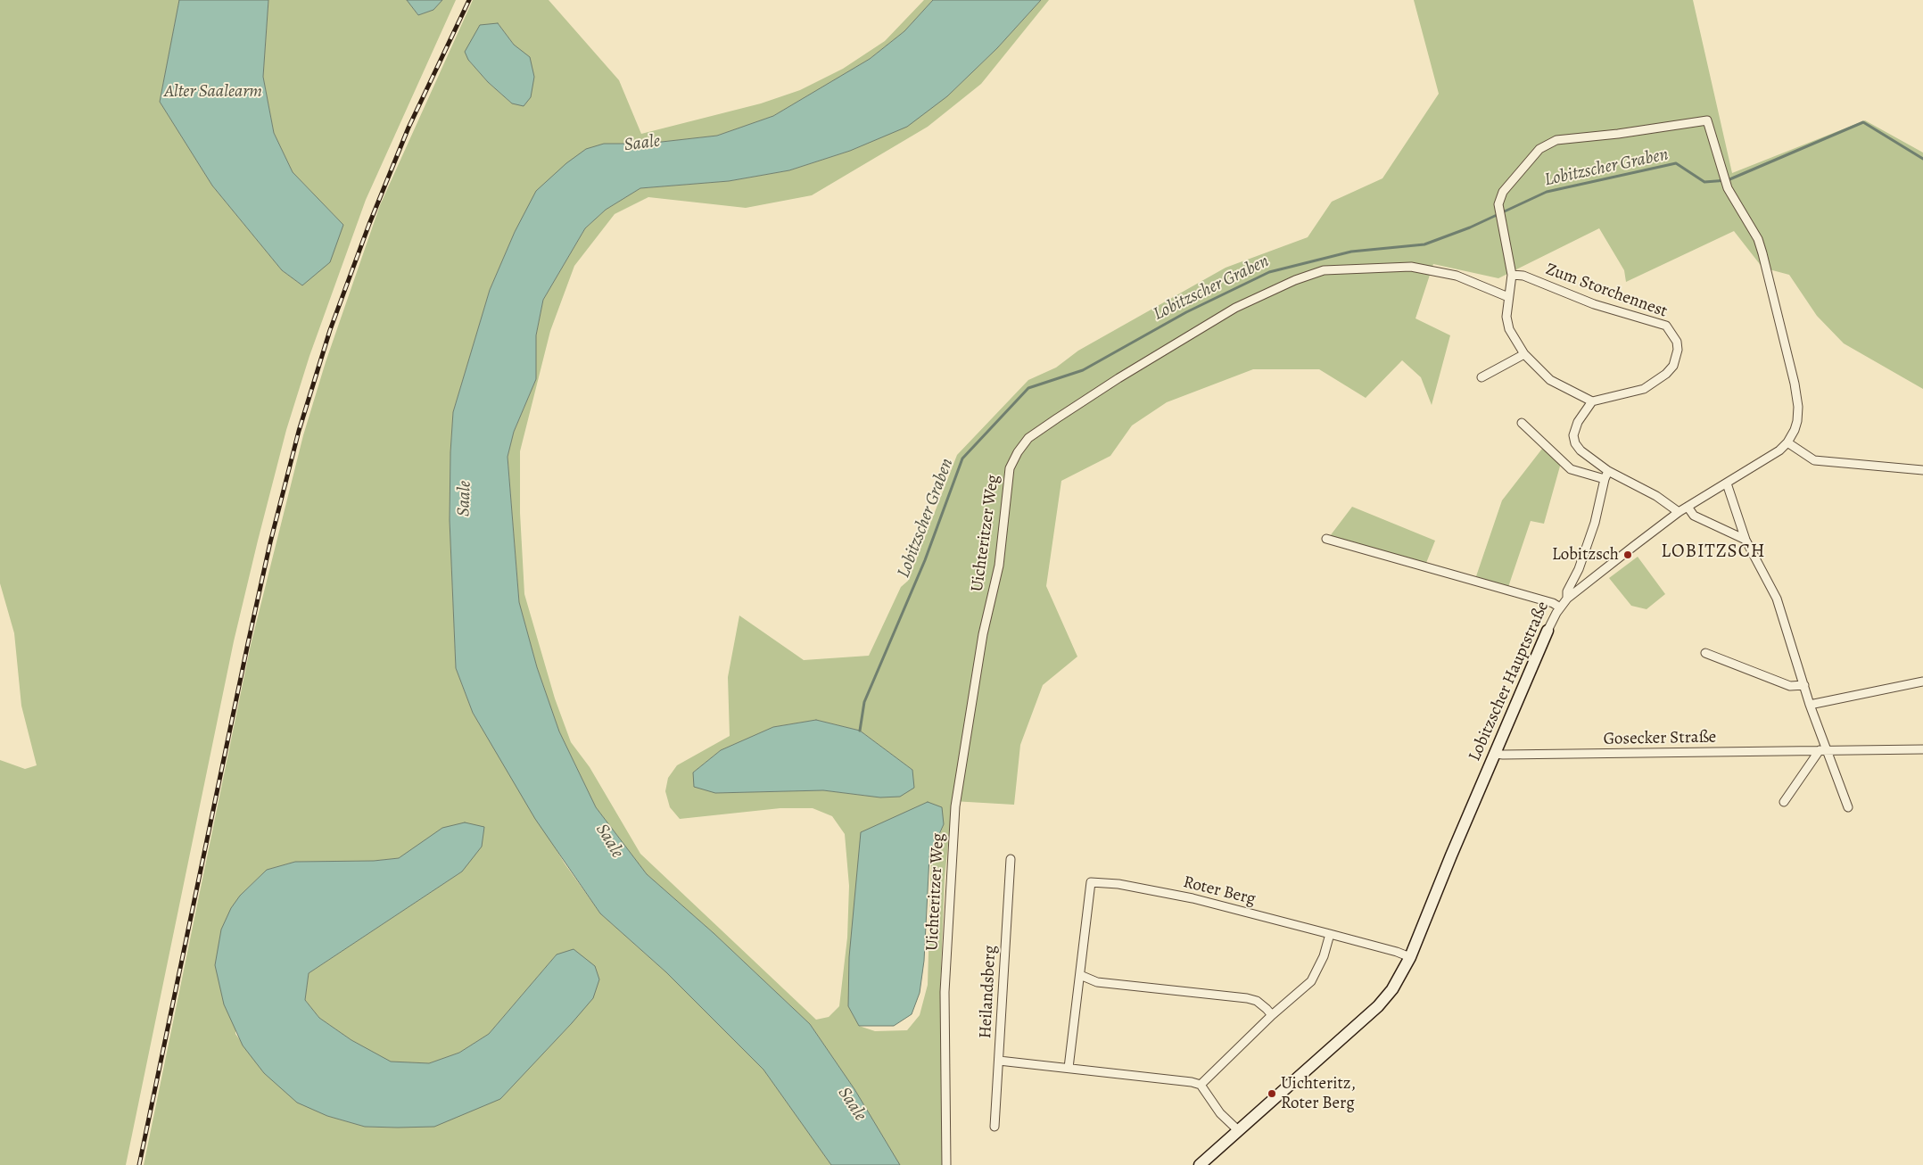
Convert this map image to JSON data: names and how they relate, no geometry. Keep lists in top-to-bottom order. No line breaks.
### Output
{"streets":{"street":["Zum Storchennest","Uichteritzer Weg","Lobitzscher Hauptstraße","Gosecker Straße","Roter Berg","Heilandsberg"]},"crossings":[["Zum Storchennest","Lobitzscher Hauptstraße"],["Lobitzscher Hauptstraße","Gosecker Straße"]],"districts":["LOBITZSCH"],"water":["Alter Saalearm","Saale","Lobitzscher Graben"],"places":["Lobitzsch","Uichteritz, Roter Berg"]}
